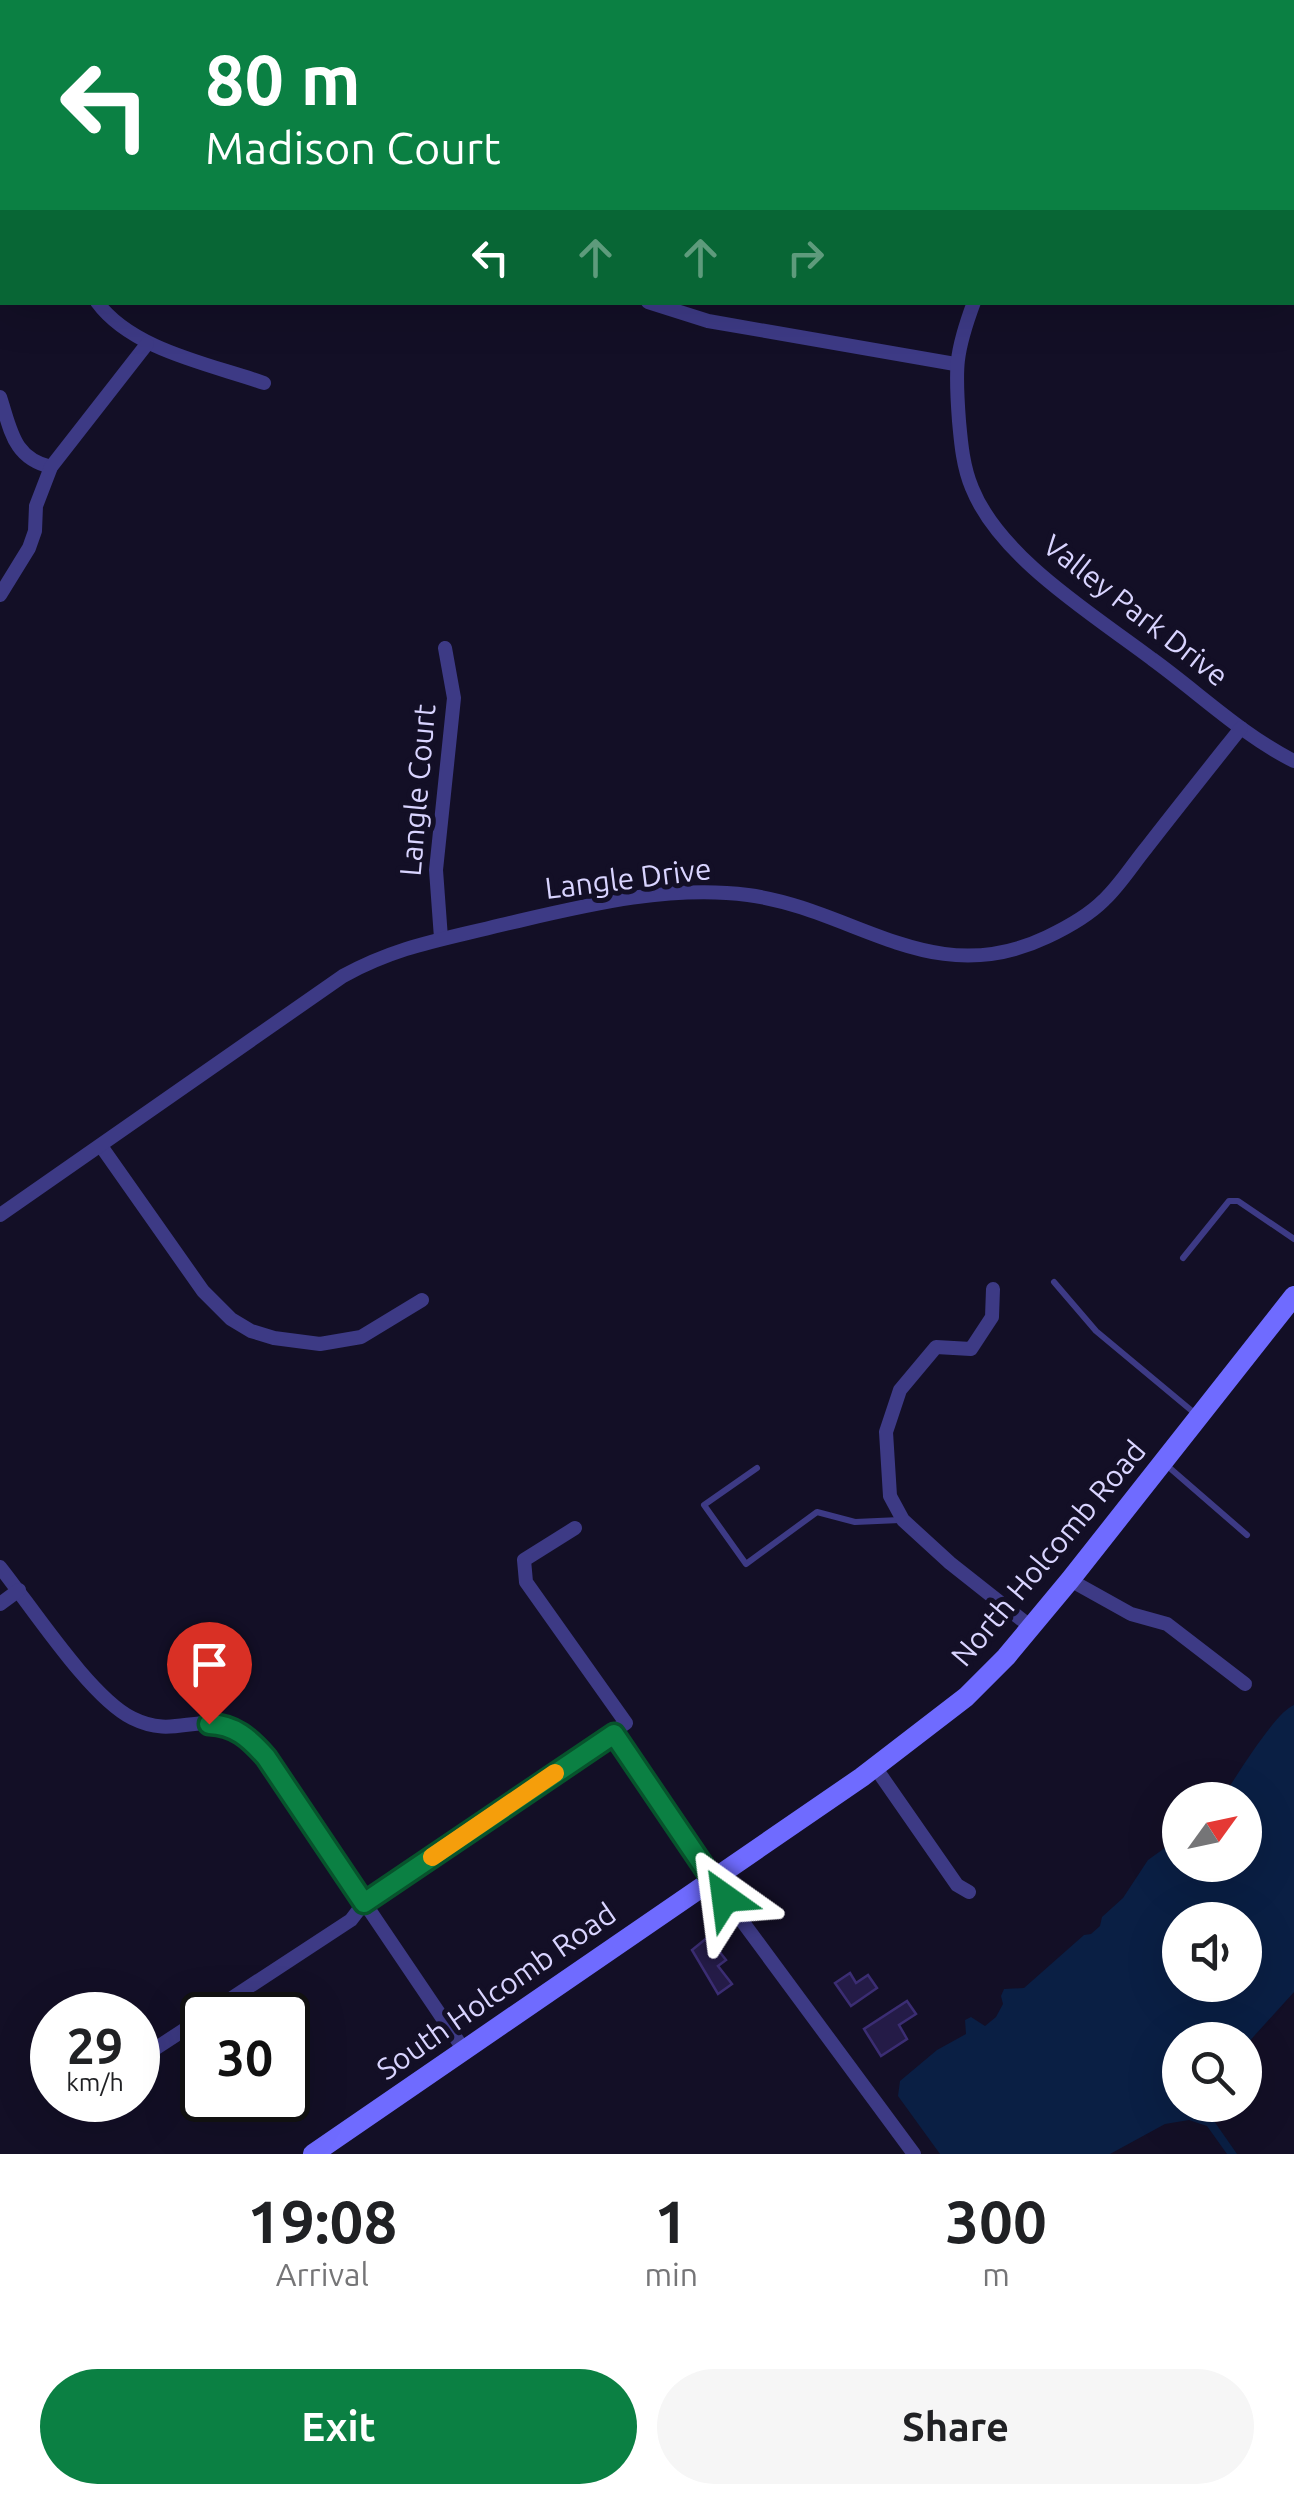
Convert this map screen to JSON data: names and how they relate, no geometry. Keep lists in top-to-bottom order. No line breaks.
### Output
{"streets":{"street":["Valley Park Drive","Langle Court","Langle Drive","North Holcomb Road","South Holcomb Road"]},"crossings":[["Valley Park Drive","Langle Drive"],["Langle Court","Langle Drive"],["North Holcomb Road","South Holcomb Road"]],"north":"top right","page":{"turn":["80 m","Madison Court"],"speed":"29 km/h","limit":"30","eta":["19:08","Arrival","1","min","300","m"],"buttons":["Exit","Share"]}}
